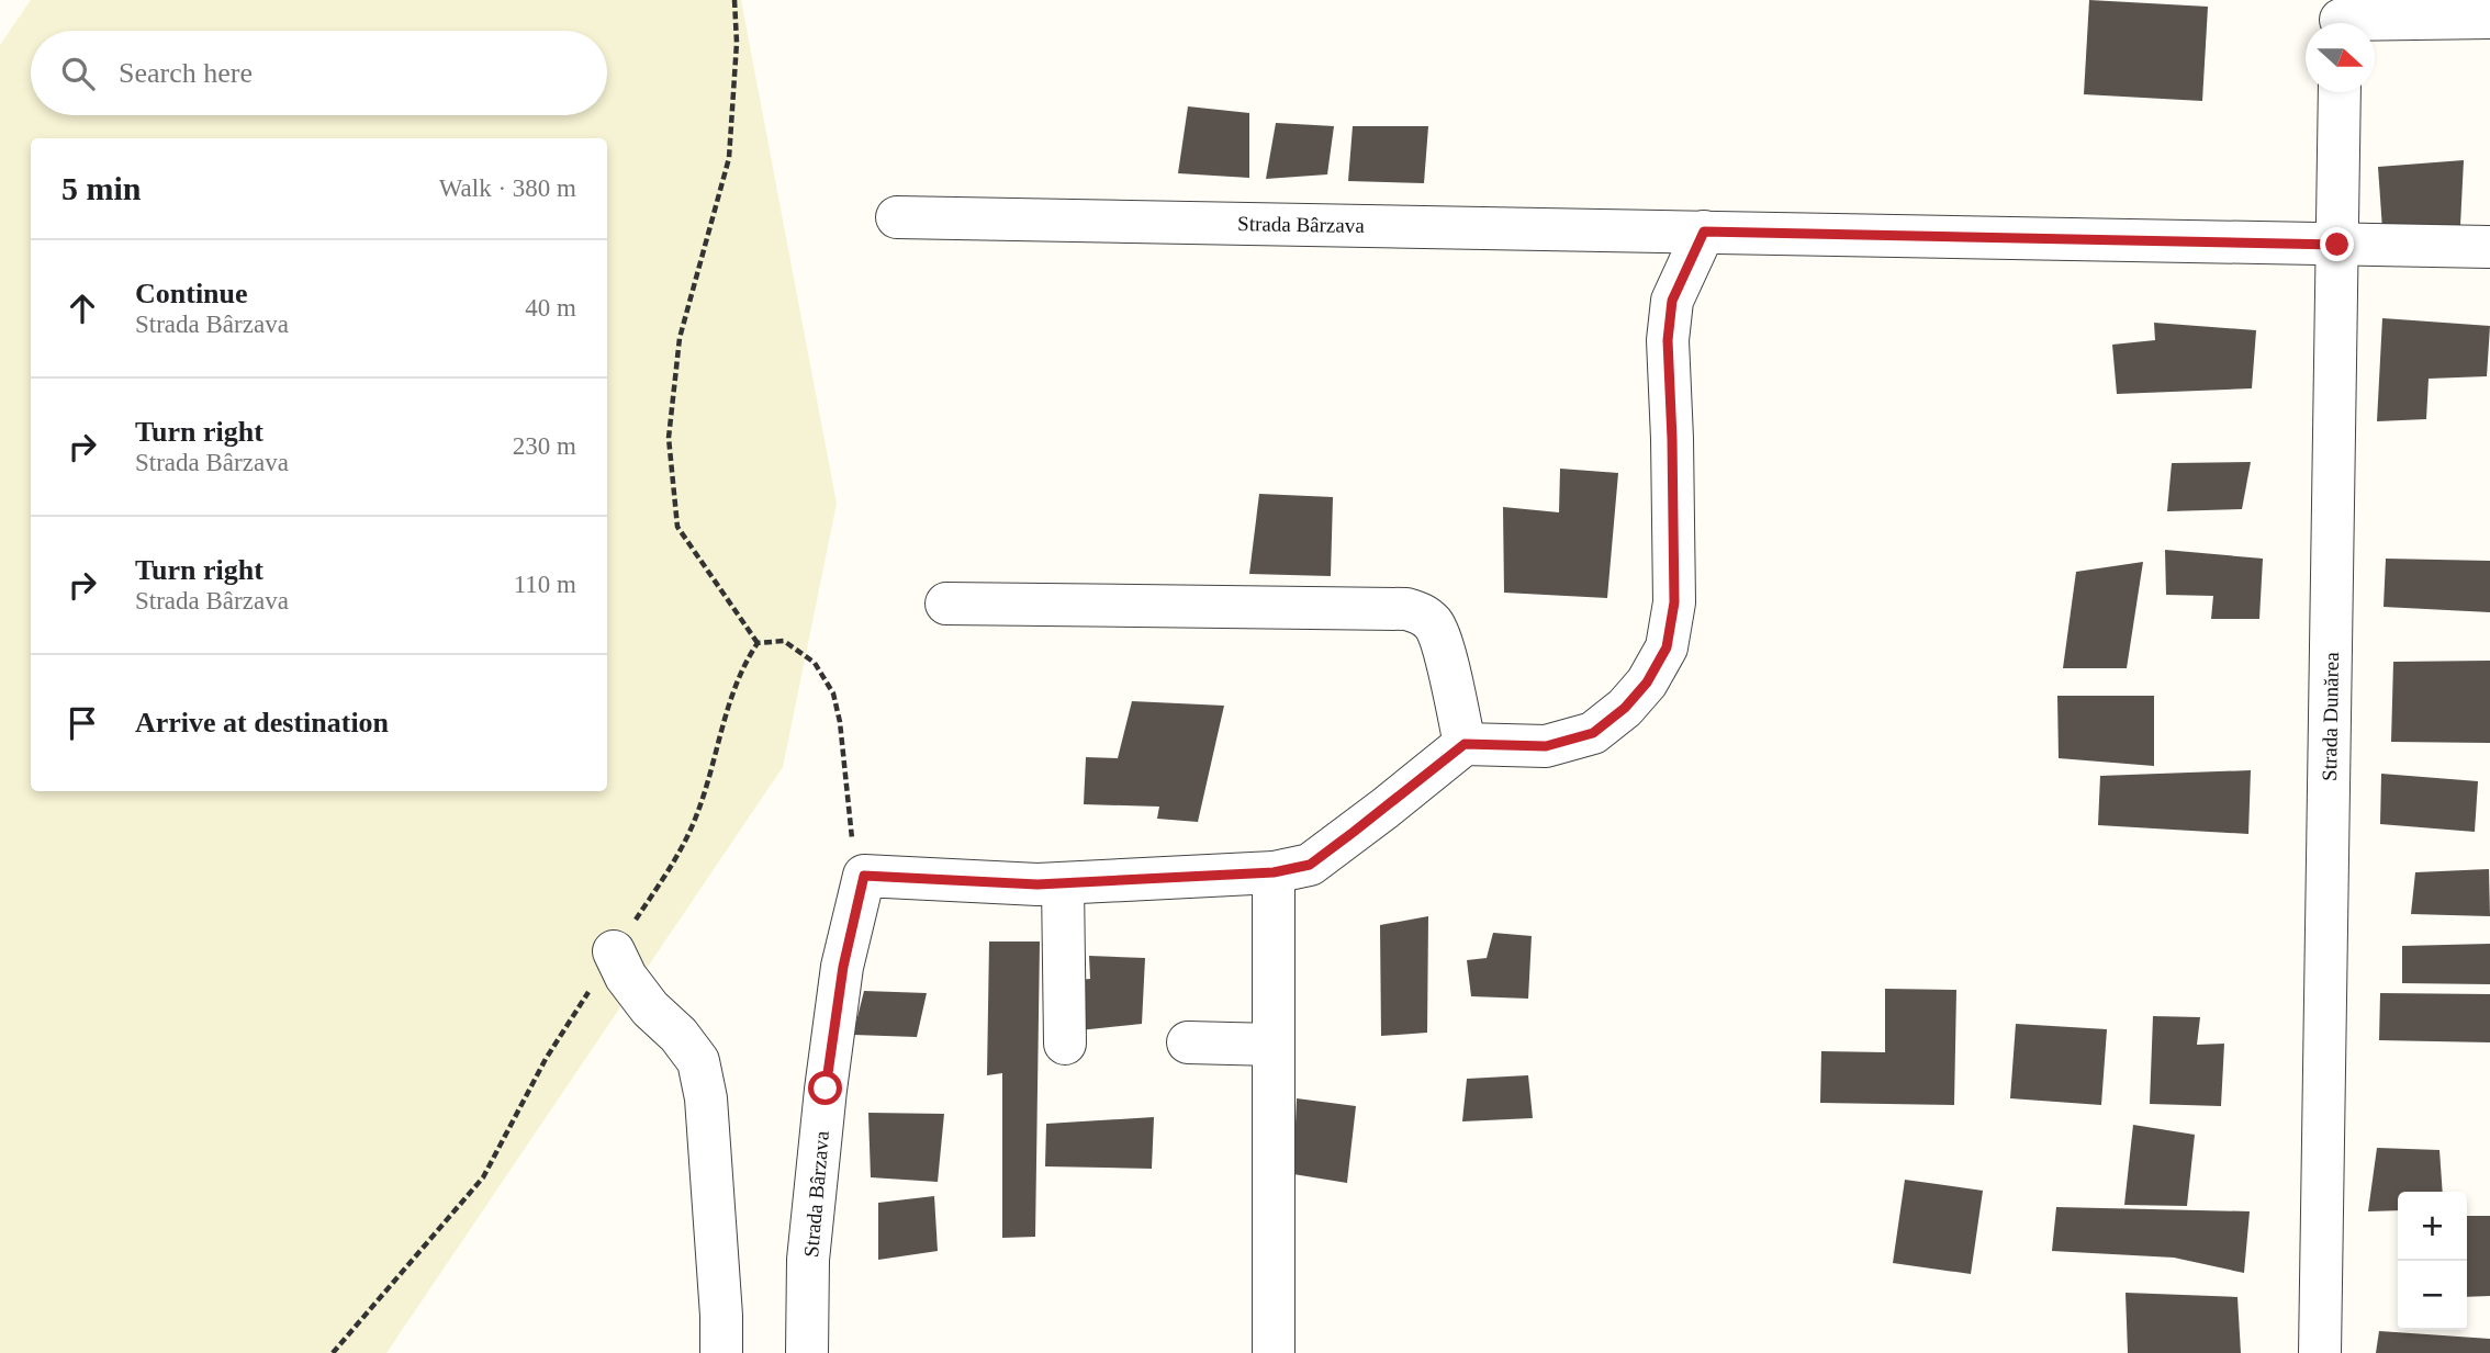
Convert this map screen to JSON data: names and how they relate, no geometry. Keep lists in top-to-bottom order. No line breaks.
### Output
{"streets":{"street":["Strada Bârzava","Strada Dunărea"]},"crossings":[["Strada Bârzava","Strada Dunărea"]],"north":"right","page":{"search":"Search here","heading":["5 min","Walk · 380 m"],"list":[["Continue","Strada Bârzava","40 m"],["Turn right","Strada Bârzava","230 m"],["Turn right","Strada Bârzava","110 m"],"Arrive at destination"],"map_buttons":["+","−"]}}
